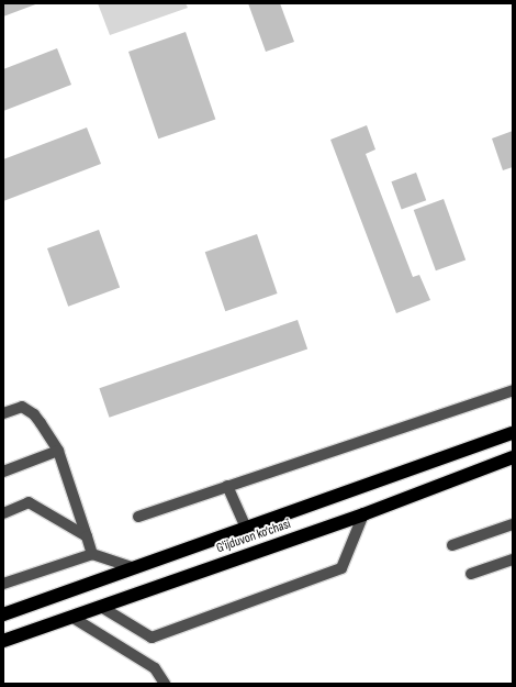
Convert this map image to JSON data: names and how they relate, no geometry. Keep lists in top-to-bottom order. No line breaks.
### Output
{"streets":{"highway":["G'ijduvon ko‘chasi"]}}
